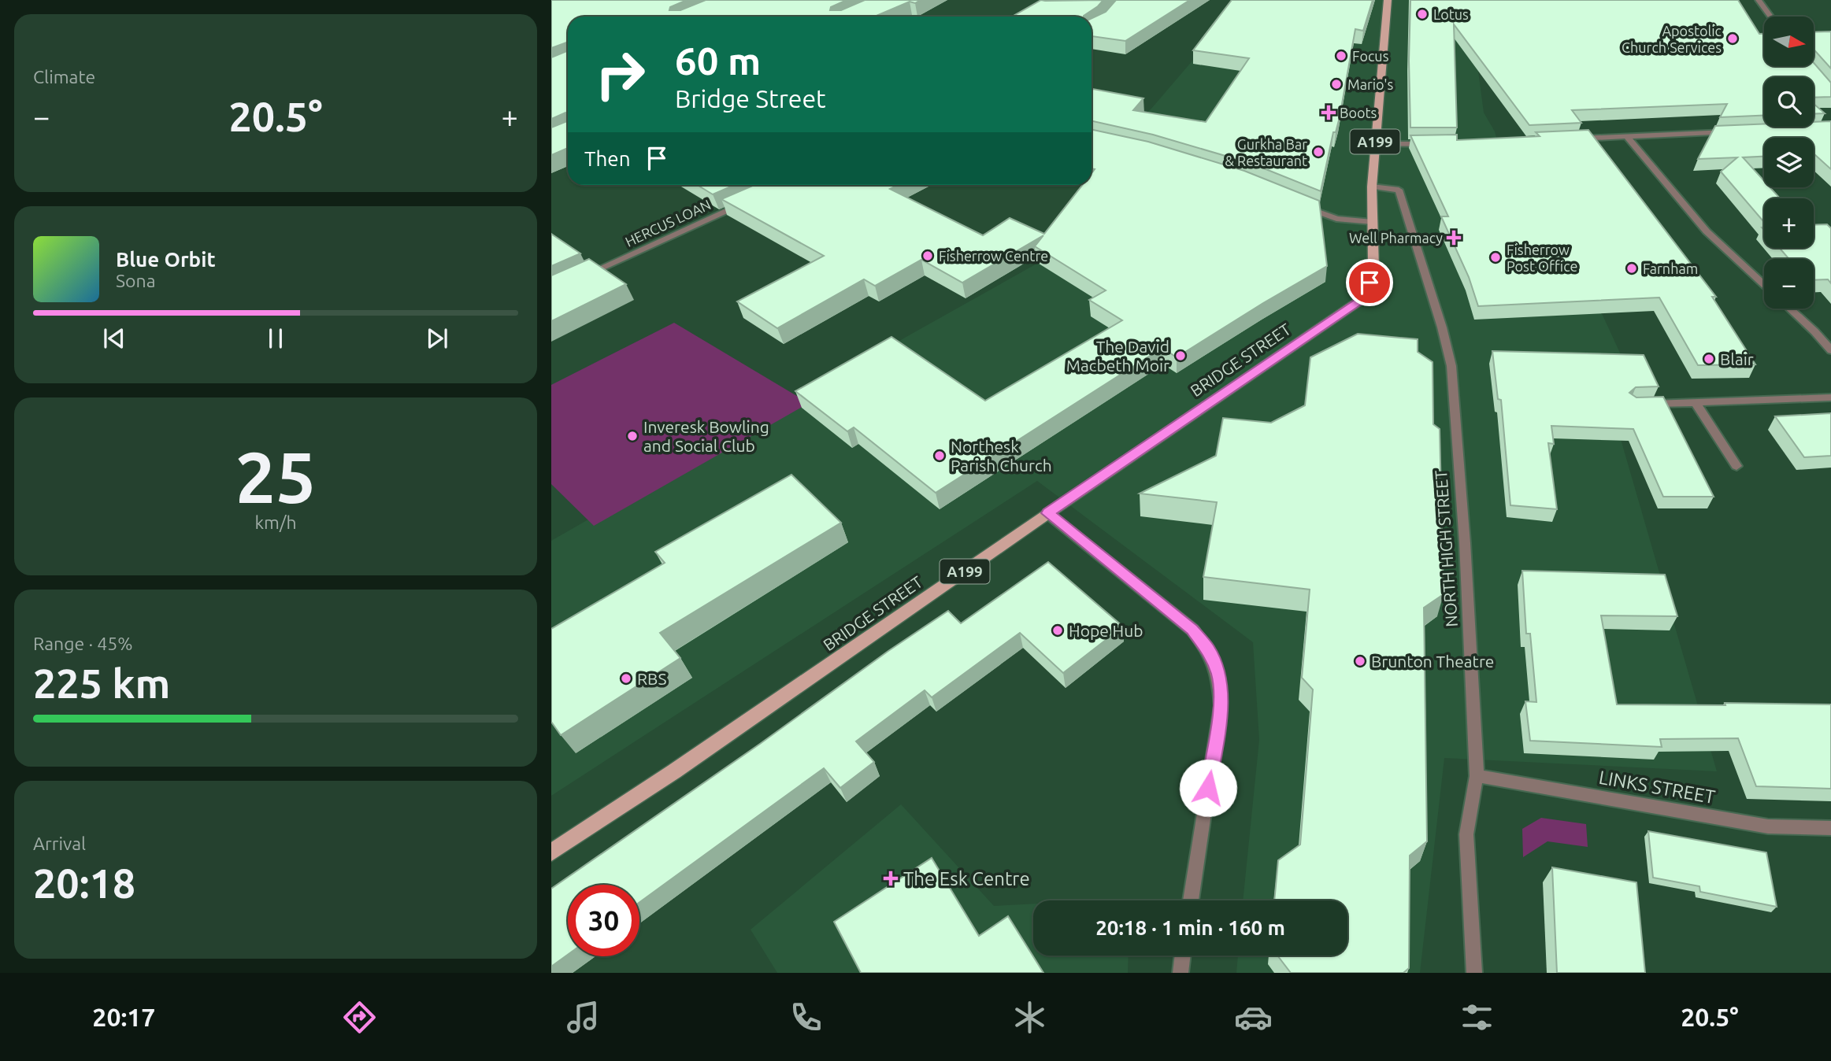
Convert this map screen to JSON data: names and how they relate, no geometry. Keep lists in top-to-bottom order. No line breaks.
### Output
{"streets":{"main road":["A199","BRIDGE STREET"],"street":["HERCUS LOAN","NORTH HIGH STREET","LINKS STREET"]},"crossings":[["A199","BRIDGE STREET"],["A199","NORTH HIGH STREET"],["NORTH HIGH STREET","LINKS STREET"]],"places":{"other":["Lotus","Apostolic Church Services","Focus","Mario's","Gurkha Bar & Restaurant","Fisherrow Centre","Fisherrow Post Office","Farnham","The David Macbeth Moir","Blair","Inveresk Bowling and Social Club","Northesk Parish Church","Hope Hub","Brunton Theatre","RBS"],"health":["Boots","Well Pharmacy","The Esk Centre"]},"north":"right","page":{"tile":["Climate",["25","km/h"],["Range · 45%","225 km"],["Arrival","20:18"]],"map_buttons":["+","−"],"turn":["60 m","Bridge Street"],"heat":["−","20.5°","+"],"then":"Then","song":["Blue Orbit","Sona"],"limit":"30","trip":"20:18 · 1 min · 160 m","tabs":["20:17","20.5°"]}}
